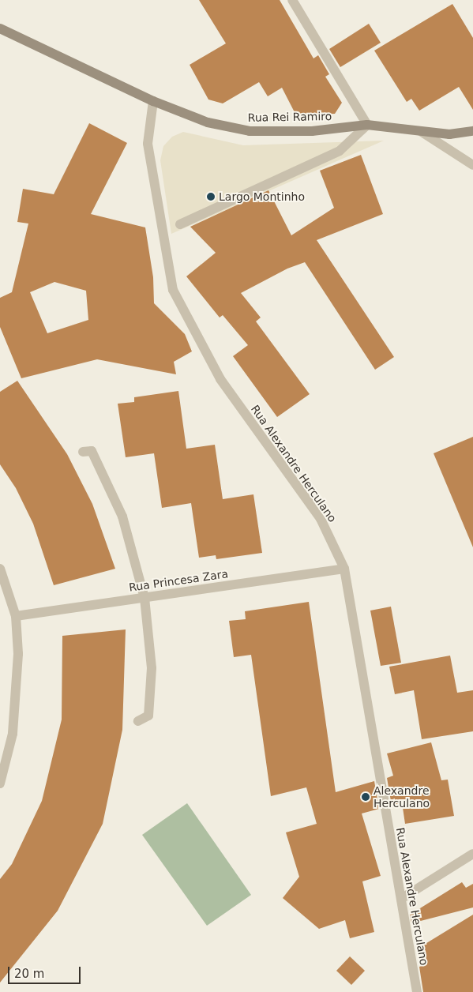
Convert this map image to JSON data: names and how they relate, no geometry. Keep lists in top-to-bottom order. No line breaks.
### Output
{"streets":{"street":["Rua Rei Ramiro","Rua Alexandre Herculano","Rua Princesa Zara"]},"crossings":[["Rua Rei Ramiro","Rua Alexandre Herculano"],["Rua Alexandre Herculano","Rua Princesa Zara"]],"places":["Largo Montinho","Alexandre Herculano"],"scale_bar":"20 m"}
